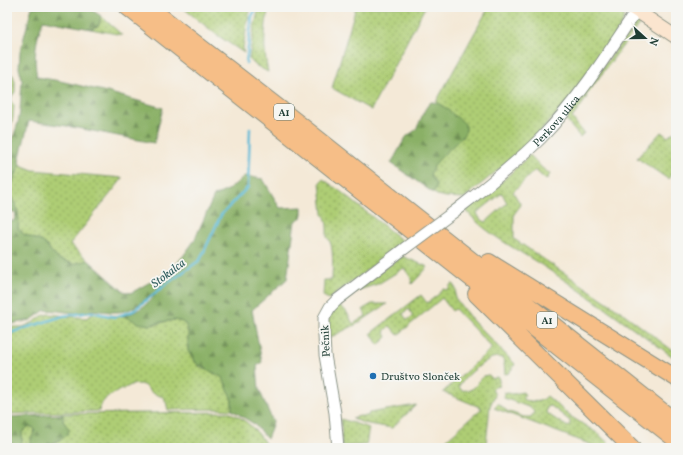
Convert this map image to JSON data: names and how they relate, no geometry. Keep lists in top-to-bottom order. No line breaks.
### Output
{"streets":{"highway":["A1"],"street":["Perkova ulica","Pečnik"]},"crossings":[["Perkova ulica","Pečnik"]],"water":["Stokalca"],"places":["Društvo Slonček"],"north":"right"}
